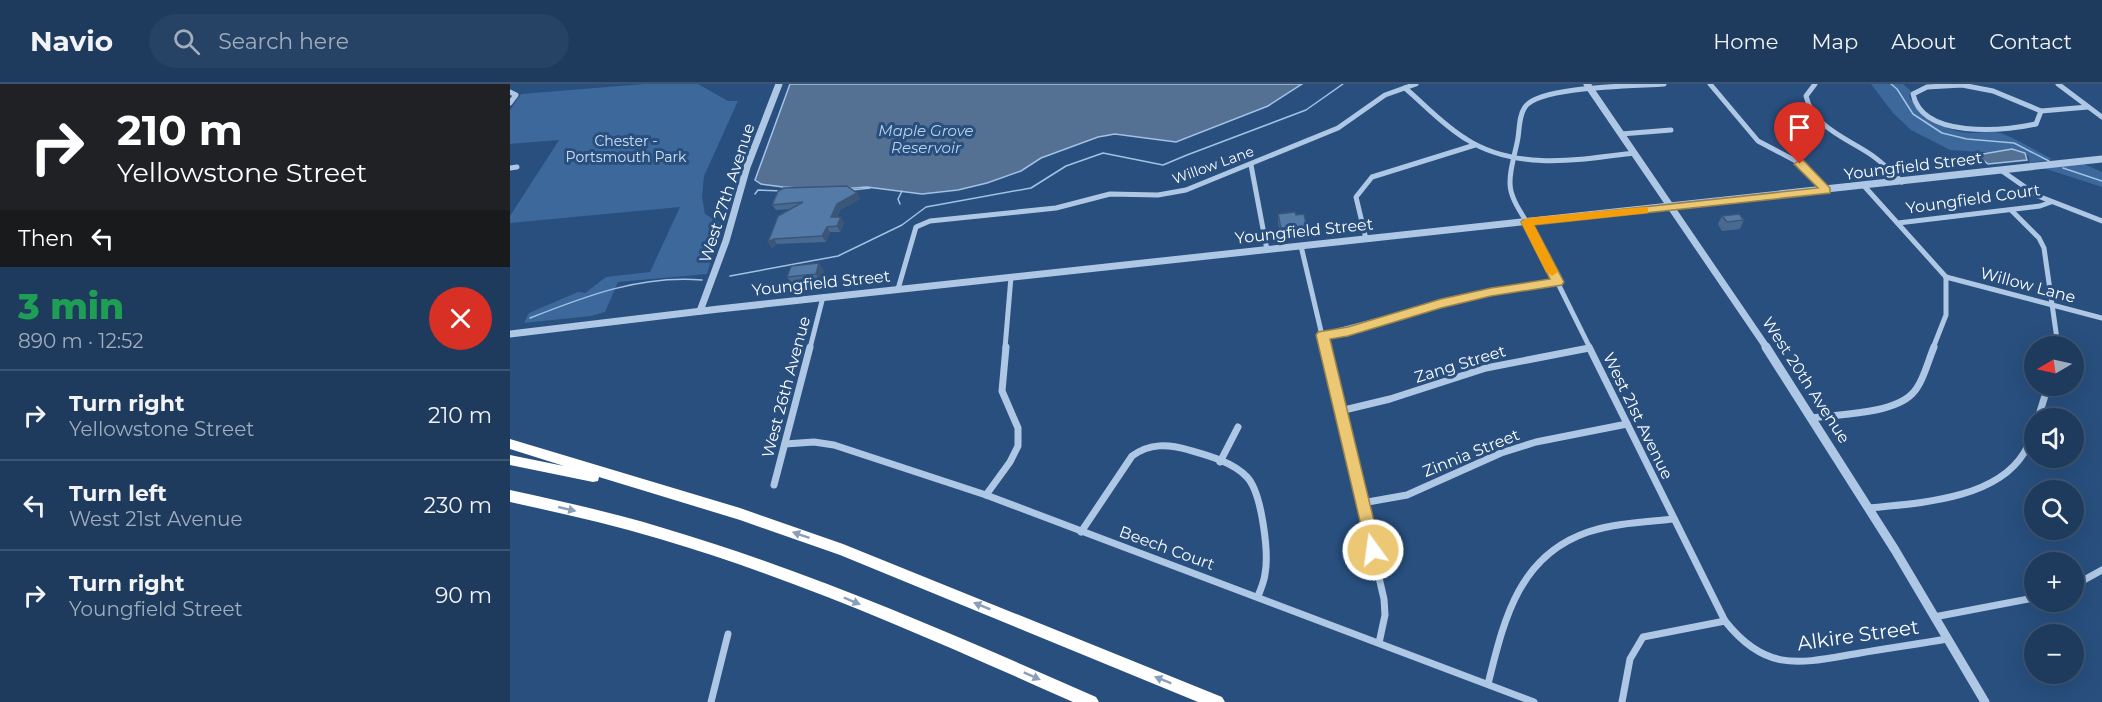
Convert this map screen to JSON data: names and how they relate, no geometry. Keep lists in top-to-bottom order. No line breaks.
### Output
{"streets":{"street":["Willow Lane","Youngfield Street","West 27th Avenue","Youngfield Court","Zang Street","West 20th Avenue","West 26th Avenue","West 21st Avenue","Zinnia Street","Beech Court","Alkire Street"]},"crossings":[["Willow Lane","Youngfield Street"],["Youngfield Street","West 27th Avenue"],["Youngfield Street","West 20th Avenue"],["Youngfield Street","West 26th Avenue"],["Youngfield Street","West 21st Avenue"],["Zang Street","West 21st Avenue"],["West 20th Avenue","West 21st Avenue"],["West 20th Avenue","Alkire Street"],["West 26th Avenue","Beech Court"],["West 21st Avenue","Zinnia Street"],["West 21st Avenue","Alkire Street"]],"water":["Maple Grove Reservoir"],"parks":["Chester - Portsmouth Park"],"north":"left","page":{"header":"Navio","search":"Search here","nav":["Home","Map","About","Contact"],"turn":["210 m","Yellowstone Street"],"then":"Then","heading":["3 min","890 m · 12:52"],"map_buttons":["+","−"],"list":[{"name":"Turn right","note":"Yellowstone Street","value":"210 m"},{"name":"Turn left","note":"West 21st Avenue","value":"230 m"},{"name":"Turn right","note":"Youngfield Street","value":"90 m"}]}}
